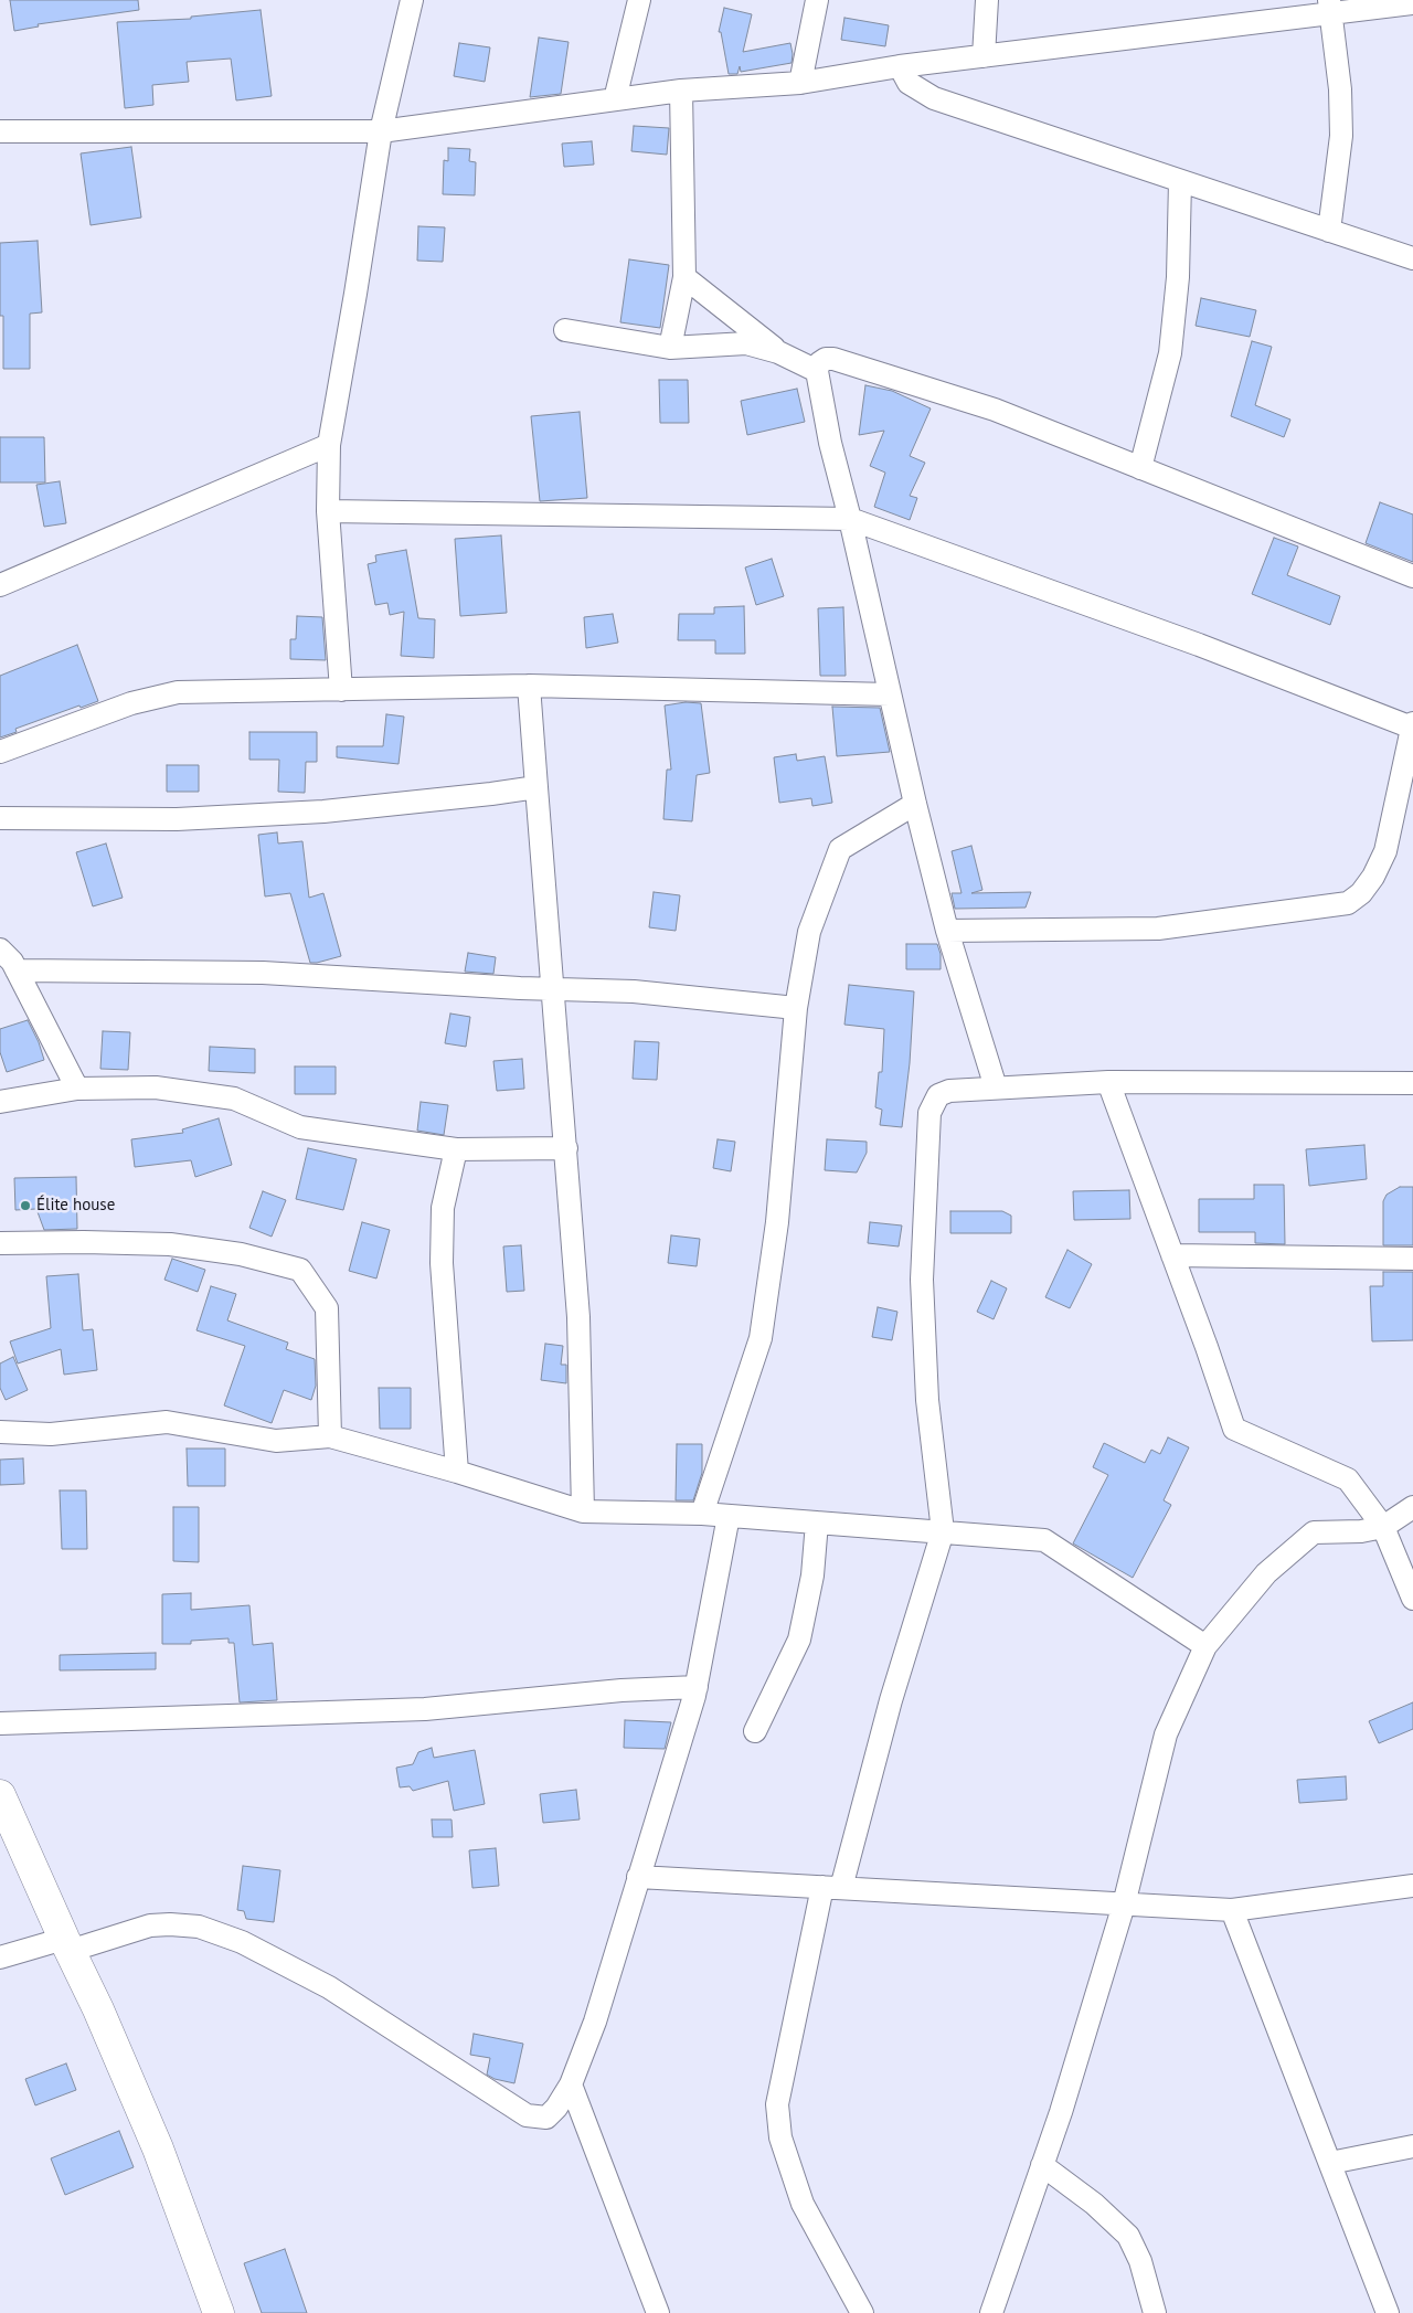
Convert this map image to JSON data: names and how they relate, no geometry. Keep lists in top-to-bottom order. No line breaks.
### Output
{"places":["Élite house"]}
